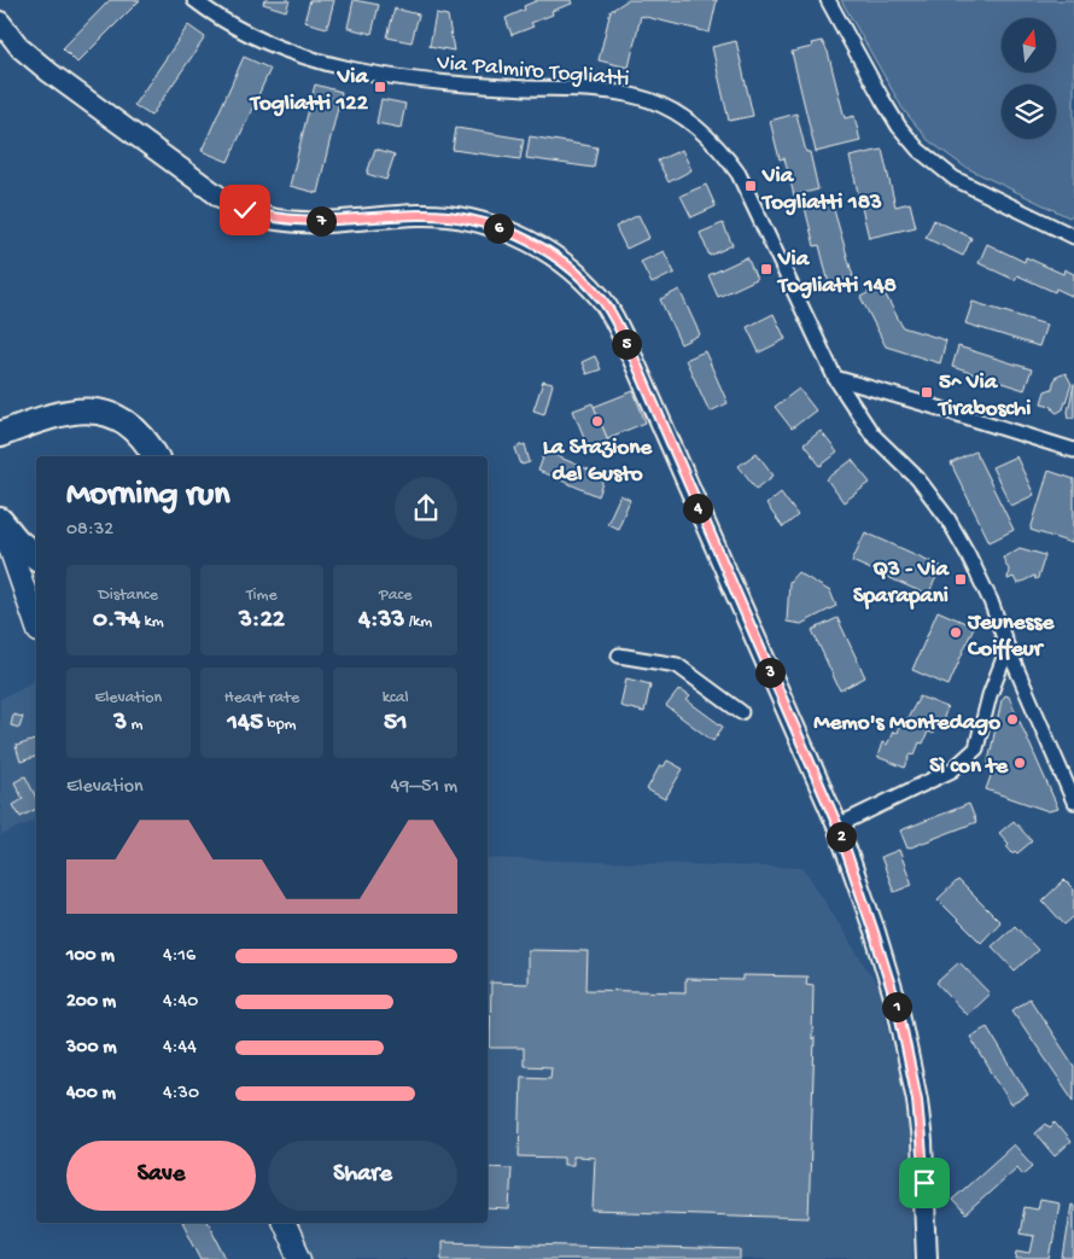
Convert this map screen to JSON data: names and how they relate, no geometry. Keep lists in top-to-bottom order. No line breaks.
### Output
{"streets":{"street":["Via Palmiro Togliatti"]},"places":{"transit":["Via Togliatti 122","Via Togliatti 183","Via Togliatti 148","5^ Via Tiraboschi","Q3 - Via Sparapani"],"other":["La Stazione del Gusto","Jeunesse Coiffeur","Memo's Montedago","Sì con te"]},"north":"top","page":{"pins":["7","6","5","4","3","2","1"],"heading":["Morning run","08:32"],"stats":[["Distance","0.74 km"],["Time","3:22"],["Pace","4:33 /km"],["Elevation","3 m"],["Heart rate","145 bpm"],["kcal","51"]],"chart":["Elevation","49–51 m"],"list":[{"name":"100 m","note":"4:16"},{"name":"200 m","note":"4:40"},{"name":"300 m","note":"4:44"},{"name":"400 m","note":"4:30"}],"buttons":["Save","Share"]}}
